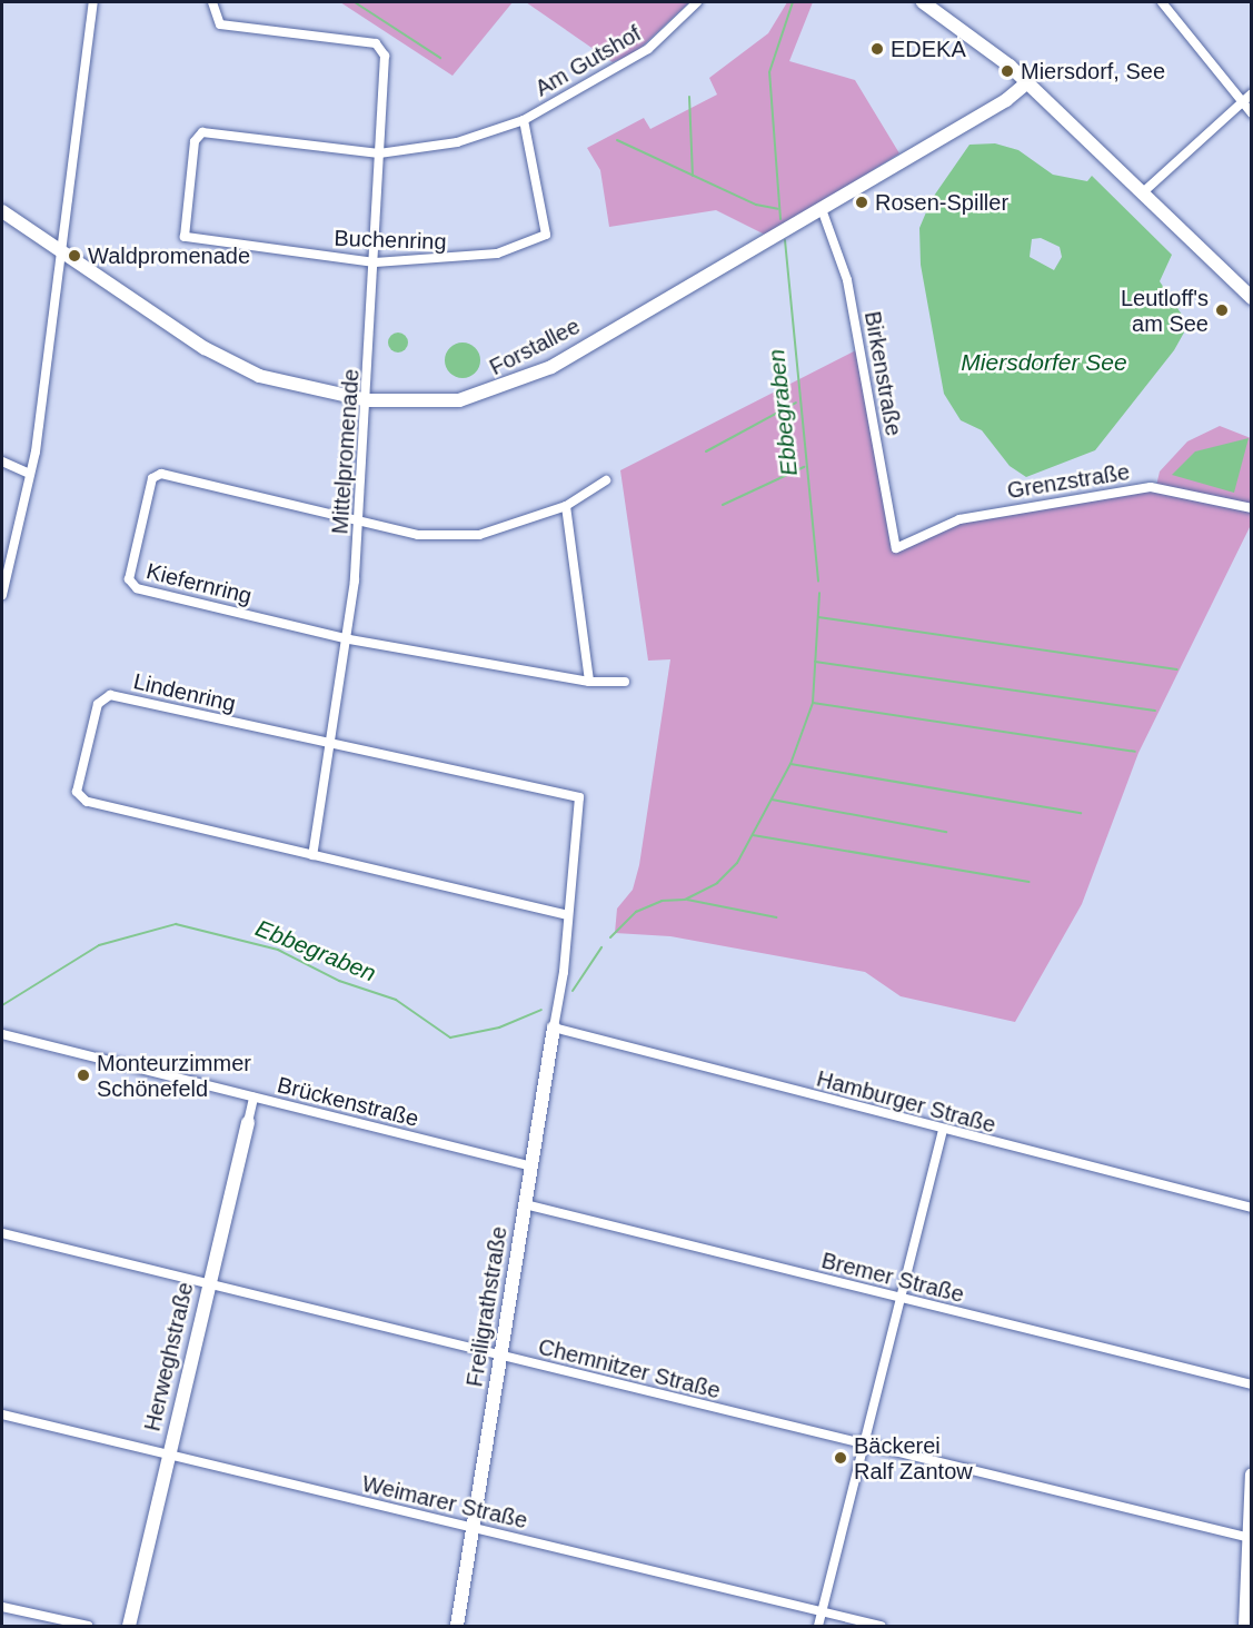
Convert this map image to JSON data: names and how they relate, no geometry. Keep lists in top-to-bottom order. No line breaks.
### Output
{"streets":{"street":["Am Gutshof","Buchenring","Forstallee","Birkenstraße","Mittelpromenade","Grenzstraße","Kiefernring","Lindenring","Brückenstraße","Hamburger Straße","Bremer Straße","Freiligrathstraße","Herweghstraße","Chemnitzer Straße","Weimarer Straße"]},"crossings":[["Am Gutshof","Buchenring"],["Buchenring","Mittelpromenade"],["Forstallee","Birkenstraße"],["Forstallee","Mittelpromenade"],["Birkenstraße","Grenzstraße"],["Mittelpromenade","Kiefernring"],["Mittelpromenade","Lindenring"],["Lindenring","Freiligrathstraße"],["Brückenstraße","Freiligrathstraße"],["Brückenstraße","Herweghstraße"],["Hamburger Straße","Freiligrathstraße"],["Bremer Straße","Freiligrathstraße"],["Freiligrathstraße","Chemnitzer Straße"],["Freiligrathstraße","Weimarer Straße"],["Herweghstraße","Chemnitzer Straße"],["Herweghstraße","Weimarer Straße"]],"water":["Miersdorfer See","Ebbegraben"],"places":["EDEKA","Miersdorf, See","Rosen-Spiller","Waldpromenade","Leutloff's am See","Monteurzimmer Schönefeld","Bäckerei Ralf Zantow"]}
